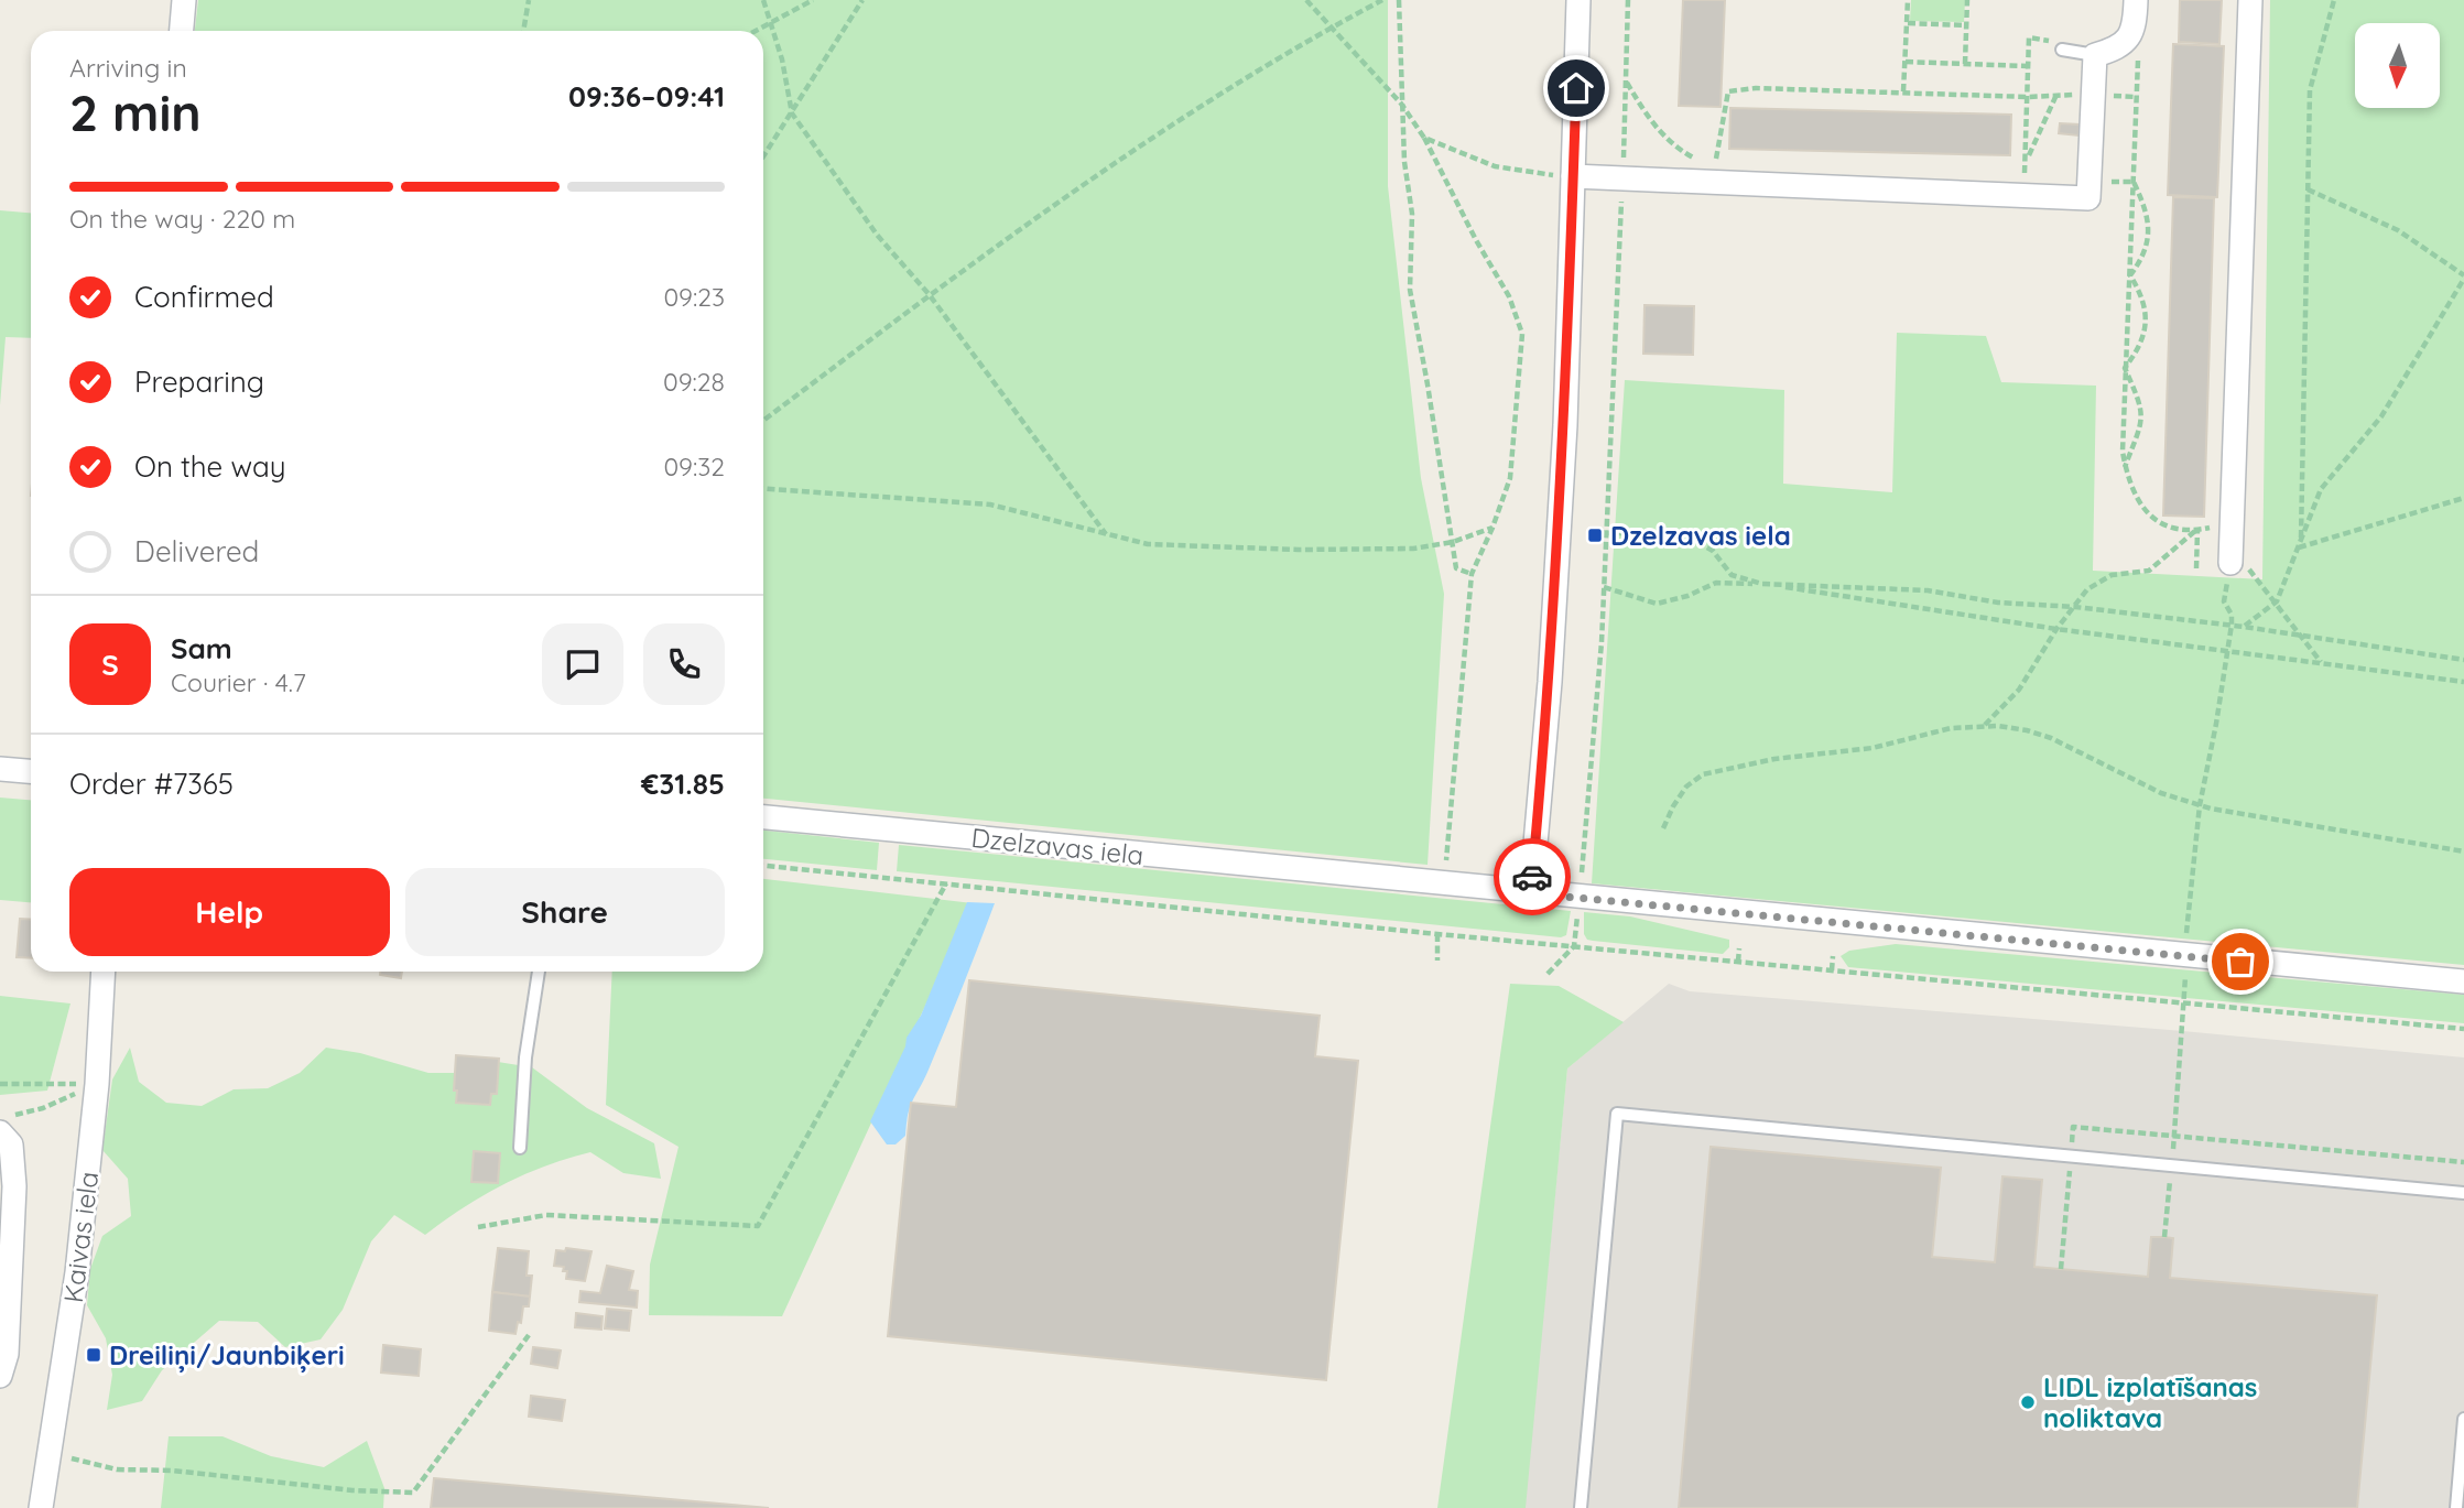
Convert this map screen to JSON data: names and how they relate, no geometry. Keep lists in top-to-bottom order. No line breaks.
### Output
{"streets":{"street":["Dzelzavas iela","Kaivas iela"]},"places":{"transit":["Dzelzavas iela","Dreiliņi/Jaunbiķeri"],"other":["LIDL izplatīšanas noliktava"]},"north":"bottom","page":{"heading":["2 min","Arriving in","09:36–09:41"],"panel":["Sam","Courier · 4.7","Order #7365","€31.85"],"bar":"On the way · 220 m","list":[["Confirmed","09:23"],["Preparing","09:28"],["On the way","09:32"],"Delivered"],"round":"S","buttons":["Help","Share"]}}
